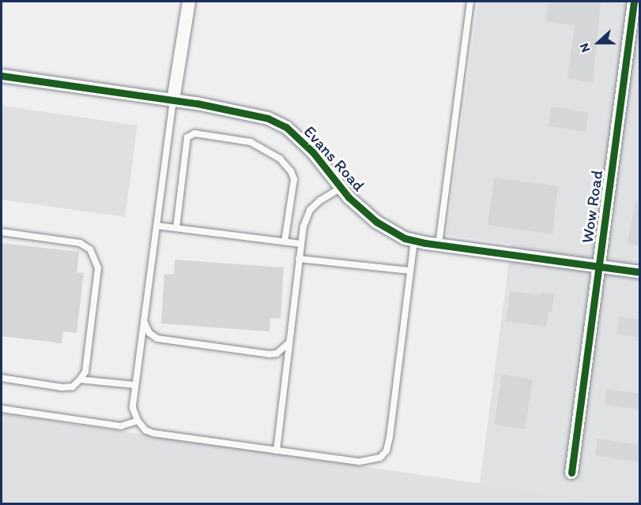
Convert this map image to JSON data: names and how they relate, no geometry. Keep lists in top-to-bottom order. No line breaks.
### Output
{"streets":{"street":["Evans Road","Wow Road"]},"crossings":[["Evans Road","Wow Road"]],"north":"left"}
